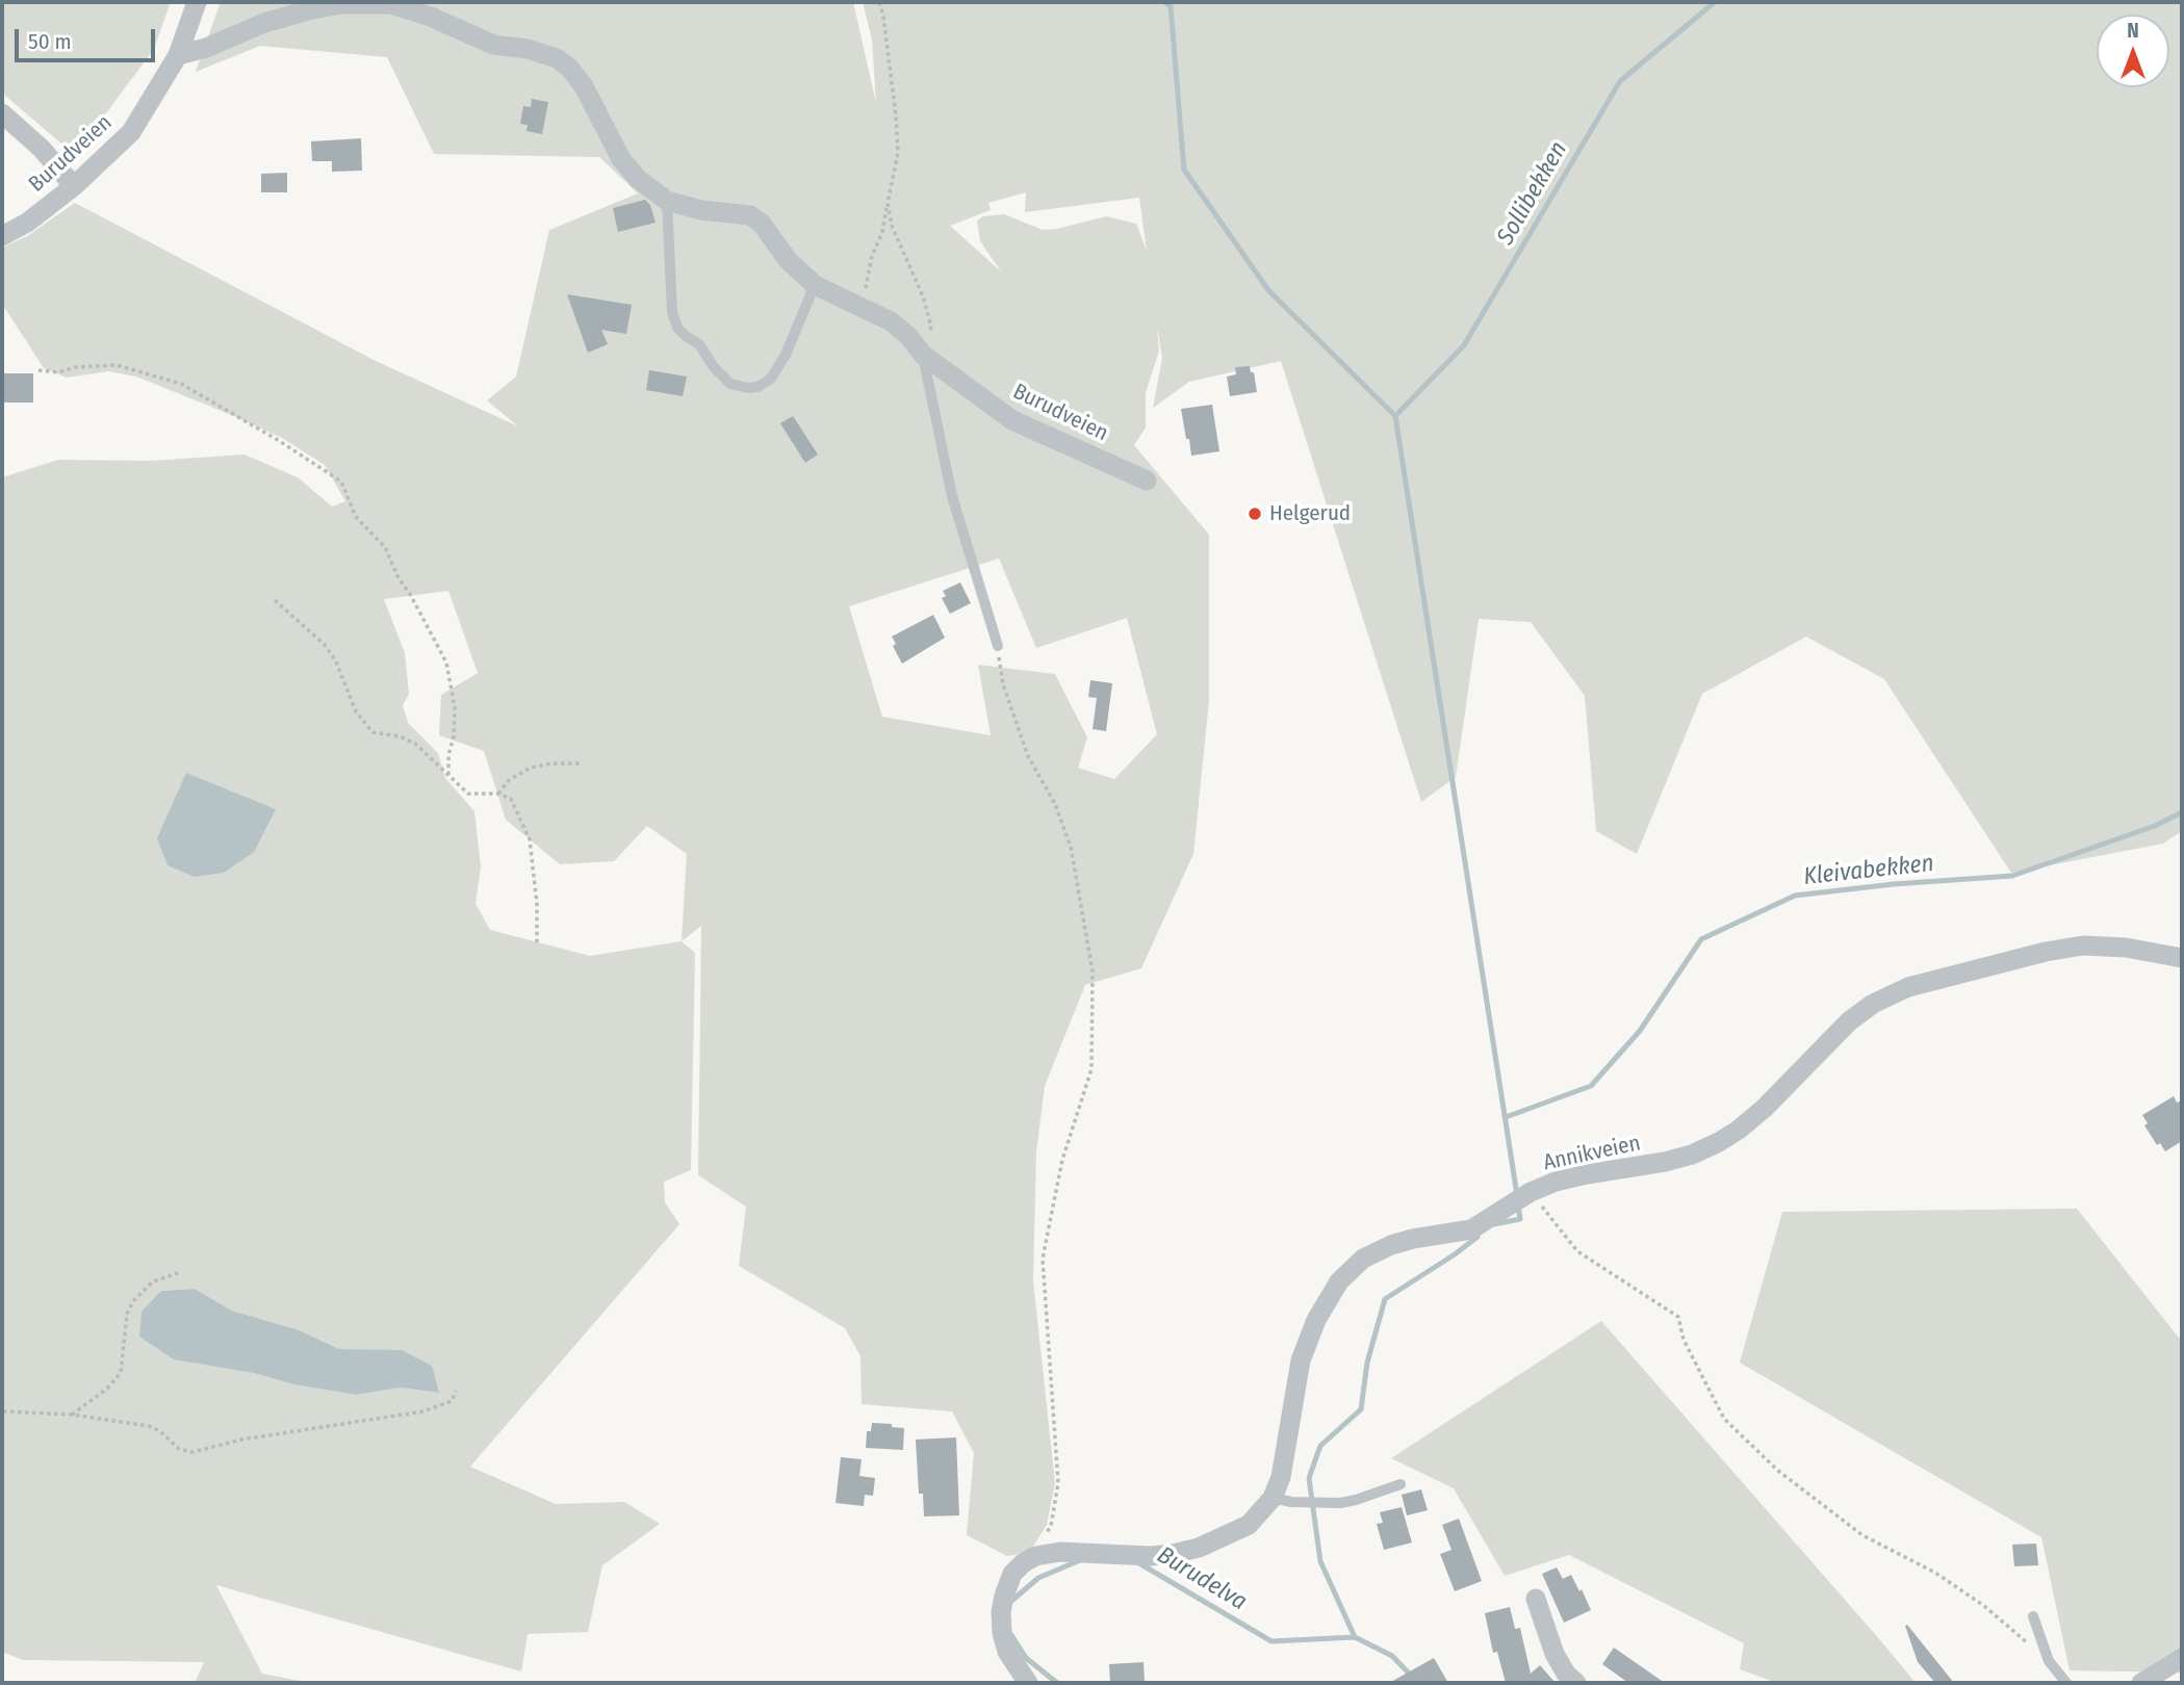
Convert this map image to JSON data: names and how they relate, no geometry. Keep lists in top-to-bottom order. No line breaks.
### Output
{"streets":{"street":["Burudveien","Annikveien"]},"water":["Sollibekken","Kleivabekken","Burudelva"],"places":["Helgerud"],"scale_bar":"50 m","north":"top"}
